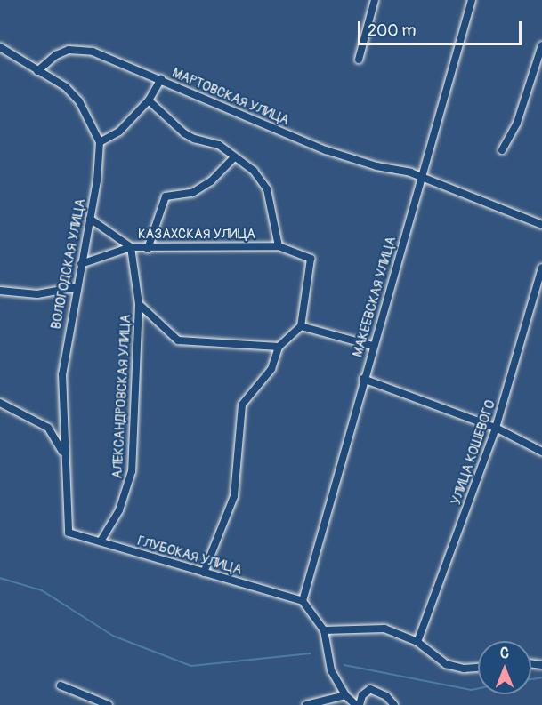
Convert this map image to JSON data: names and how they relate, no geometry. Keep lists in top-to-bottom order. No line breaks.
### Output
{"streets":{"street":["МАРТОВСКАЯ УЛИЦА","КАЗАХСКАЯ УЛИЦА","ВОЛОГОДСКАЯ УЛИЦА","МАКЕЕВСКАЯ УЛИЦА","АЛЕКСАНДРОВСКАЯ УЛИЦА","УЛИЦА КОШЕВОГО","ГЛУБОКАЯ УЛИЦА"]},"crossings":[["МАРТОВСКАЯ УЛИЦА","МАКЕЕВСКАЯ УЛИЦА"],["КАЗАХСКАЯ УЛИЦА","ВОЛОГОДСКАЯ УЛИЦА"],["КАЗАХСКАЯ УЛИЦА","АЛЕКСАНДРОВСКАЯ УЛИЦА"],["ВОЛОГОДСКАЯ УЛИЦА","ГЛУБОКАЯ УЛИЦА"],["МАКЕЕВСКАЯ УЛИЦА","ГЛУБОКАЯ УЛИЦА"],["АЛЕКСАНДРОВСКАЯ УЛИЦА","ГЛУБОКАЯ УЛИЦА"]],"scale_bar":"200 m","north":"top"}
